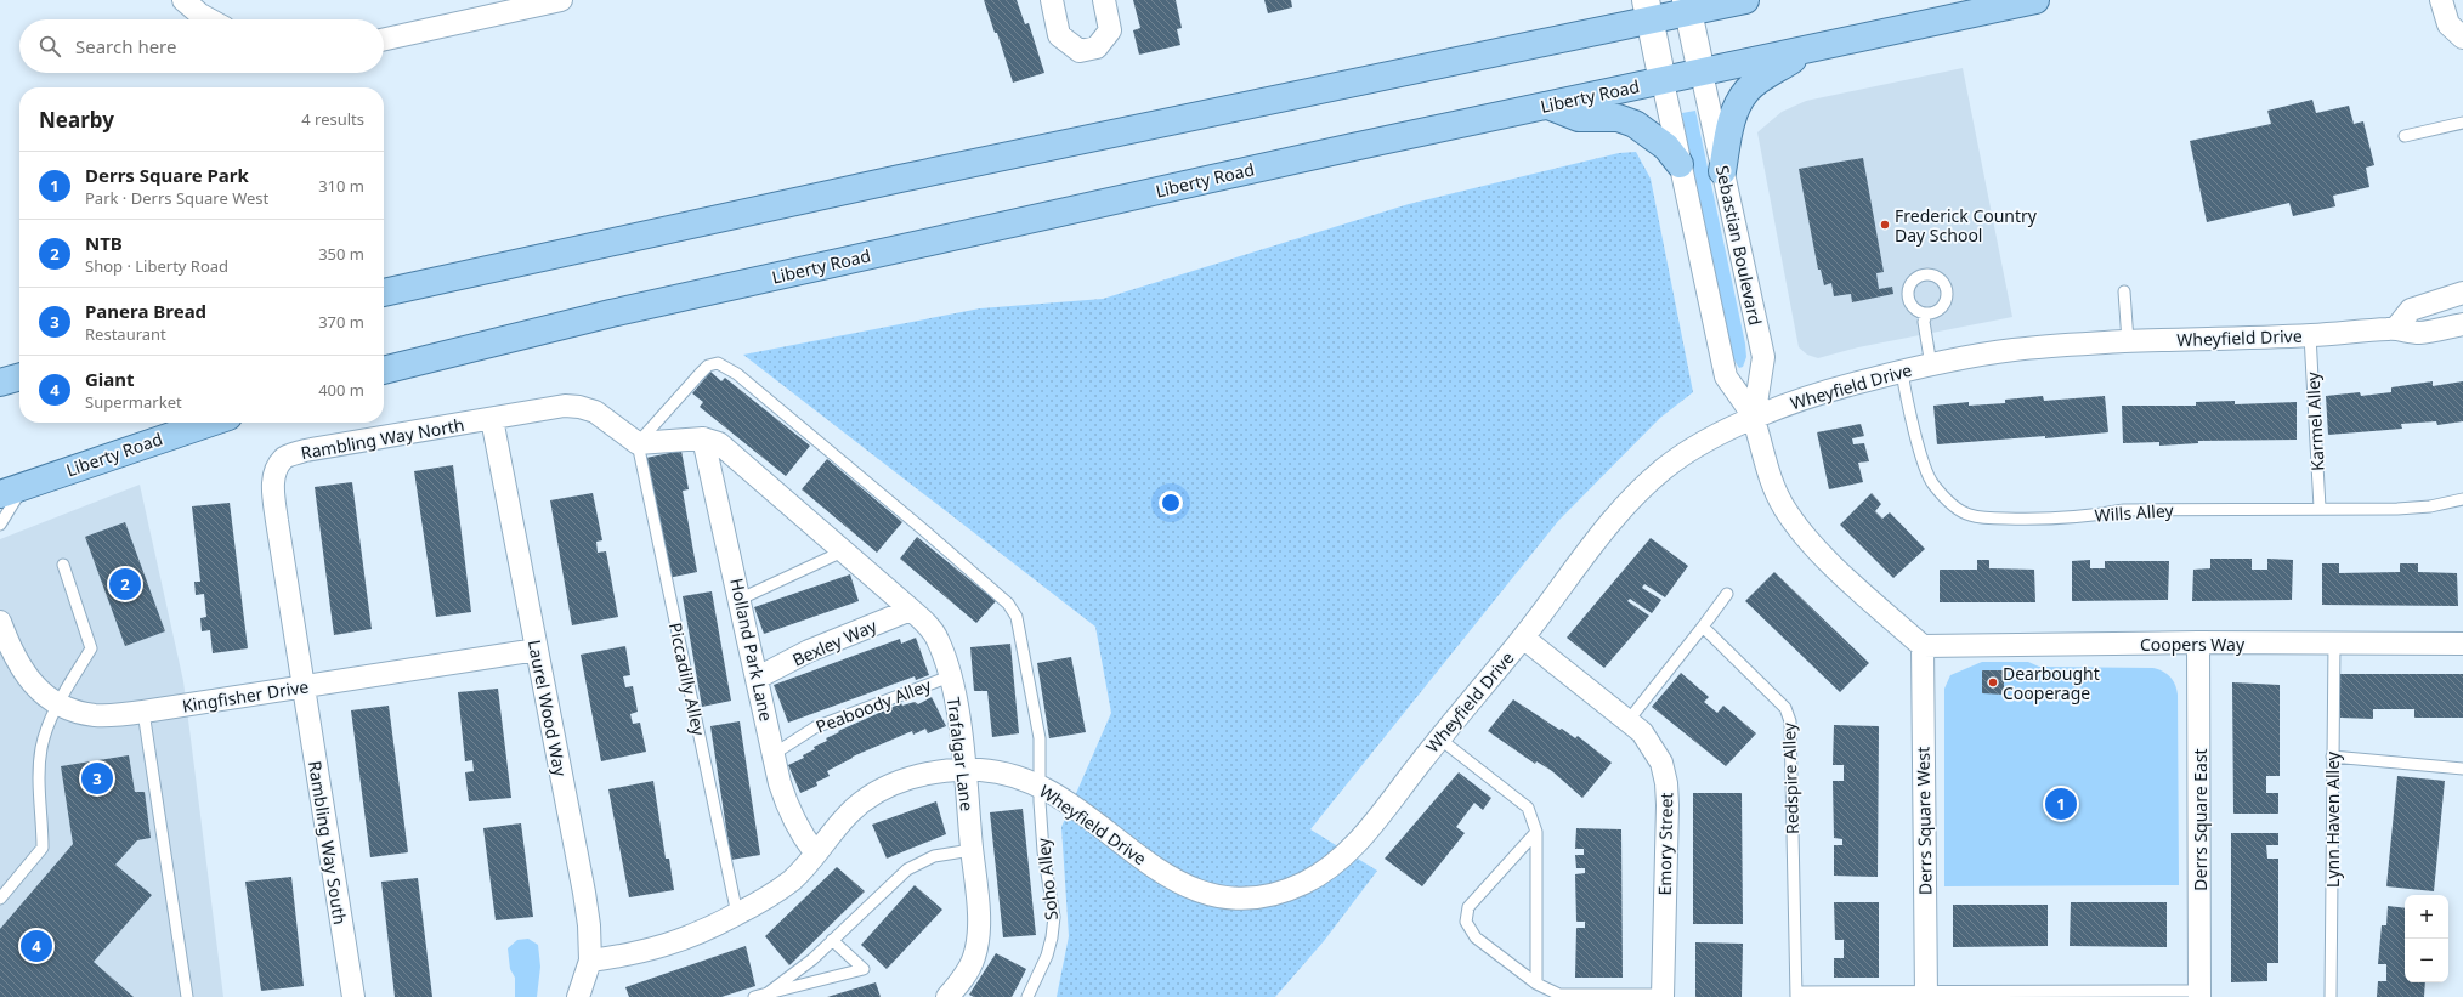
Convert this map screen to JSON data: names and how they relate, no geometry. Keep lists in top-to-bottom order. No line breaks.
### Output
{"streets":{"main road":["Liberty Road"],"street":["Sebastian Boulevard","Wheyfield Drive","Rambling Way North","Bexley Way","Coopers Way","Holland Park Lane","Kingfisher Drive","Laurel Wood Way","Trafalgar Lane","Derrs Square East","Derrs Square West","Rambling Way South","Emory Street"],"lane":["Karmel Alley","Wills Alley","Piccadilly Alley","Peaboody Alley","Redspire Alley","Lynn Haven Alley","Soho Alley"]},"crossings":[["Liberty Road","Sebastian Boulevard"],["Sebastian Boulevard","Wheyfield Drive"],["Sebastian Boulevard","Coopers Way"],["Sebastian Boulevard","Derrs Square West"],["Wheyfield Drive","Karmel Alley"],["Wheyfield Drive","Wills Alley"],["Wheyfield Drive","Holland Park Lane"],["Wheyfield Drive","Piccadilly Alley"],["Wheyfield Drive","Laurel Wood Way"],["Wheyfield Drive","Trafalgar Lane"],["Wheyfield Drive","Emory Street"],["Wheyfield Drive","Soho Alley"],["Karmel Alley","Wills Alley"],["Rambling Way North","Piccadilly Alley"],["Rambling Way North","Kingfisher Drive"],["Rambling Way North","Laurel Wood Way"],["Rambling Way North","Rambling Way South"],["Rambling Way North","Soho Alley"],["Bexley Way","Holland Park Lane"],["Bexley Way","Trafalgar Lane"],["Coopers Way","Derrs Square East"],["Coopers Way","Lynn Haven Alley"],["Coopers Way","Derrs Square West"],["Holland Park Lane","Peaboody Alley"],["Holland Park Lane","Trafalgar Lane"],["Piccadilly Alley","Soho Alley"],["Kingfisher Drive","Laurel Wood Way"],["Kingfisher Drive","Rambling Way South"],["Peaboody Alley","Trafalgar Lane"]],"places":["Frederick Country Day School","Dearbought Cooperage"],"page":{"search":"Search here","heading":["Nearby","4 results"],"list":[{"mark":"1","name":"Derrs Square Park","note":"Park · Derrs Square West","value":"310 m"},{"mark":"2","name":"NTB","note":"Shop · Liberty Road","value":"350 m"},{"mark":"3","name":"Panera Bread","note":"Restaurant","value":"370 m"},{"mark":"4","name":"Giant","note":"Supermarket","value":"400 m"}],"pins":["2","3","1","4"],"map_buttons":["+","−"]}}
